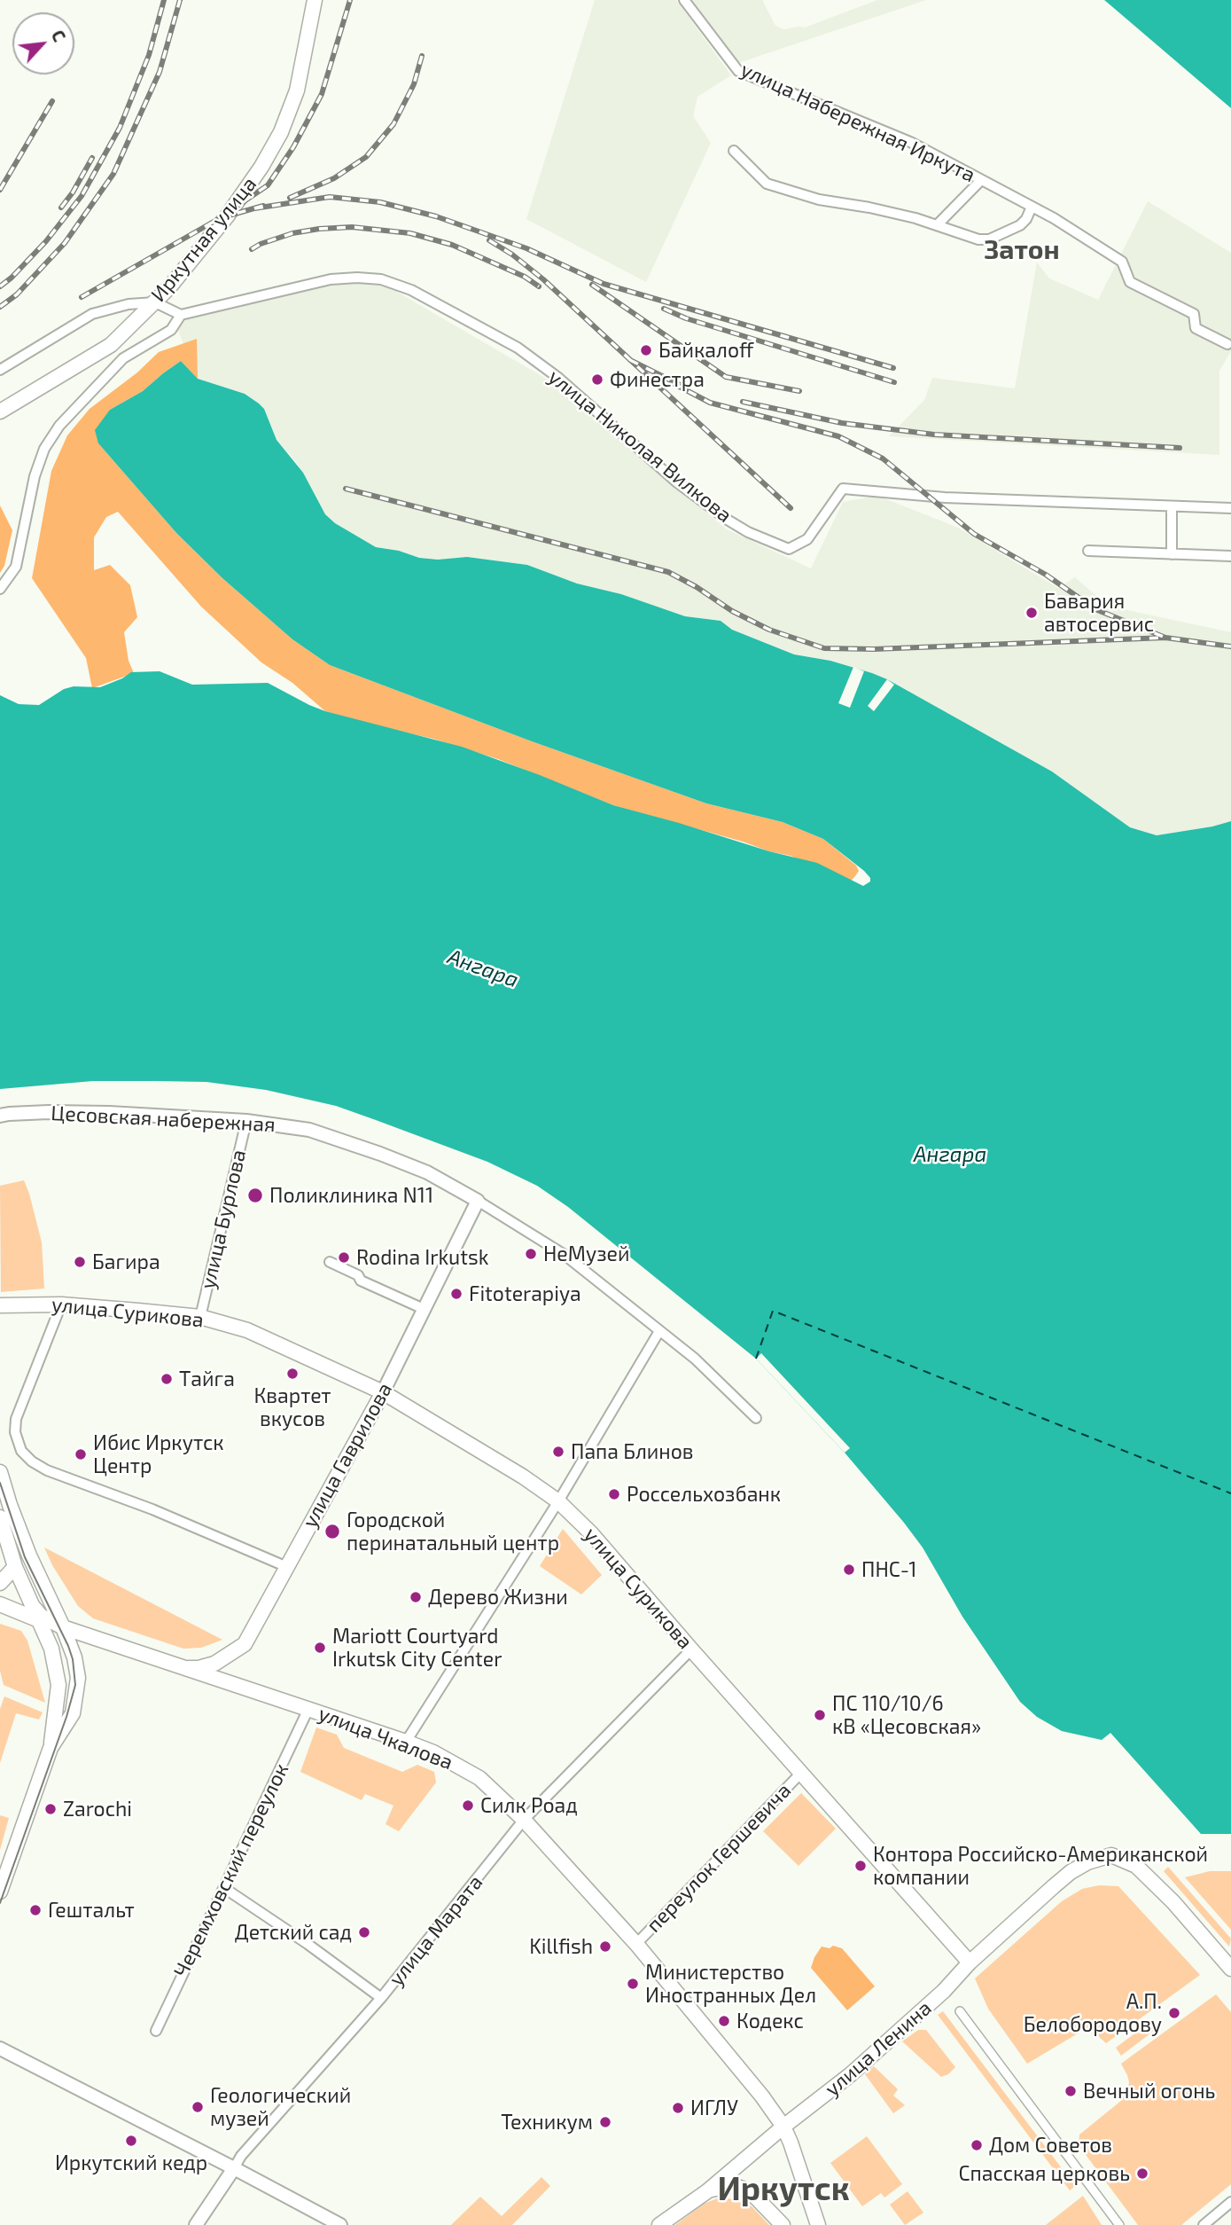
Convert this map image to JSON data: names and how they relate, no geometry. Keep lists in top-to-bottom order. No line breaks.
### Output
{"streets":{"main road":["Иркутная улица","улица Сурикова","улица Гаврилова","улица Чкалова","улица Ленина"],"street":["улица Набережная Иркута","улица Николая Вилкова","Цесовская набережная","улица Бурлова","переулок Гершевича","Черемховский переулок","улица Марата"]},"crossings":[["Цесовская набережная","улица Бурлова"],["Цесовская набережная","улица Гаврилова"],["улица Бурлова","улица Сурикова"],["улица Сурикова","улица Гаврилова"],["улица Сурикова","переулок Гершевича"],["улица Сурикова","улица Марата"],["улица Сурикова","улица Ленина"],["улица Гаврилова","улица Чкалова"],["улица Чкалова","переулок Гершевича"],["улица Чкалова","Черемховский переулок"],["улица Чкалова","улица Марата"],["улица Чкалова","улица Ленина"]],"districts":["Затон","Иркутск"],"water":["Ангара"],"places":["Байкалoff","Финестра","Бавария автосервис","Поликлиника N11","НеМузей","Rodina Irkutsk","Багира","Fitoterapiya","Квартет вкусов","Тайга","Папа Блинов","Ибис Иркутск Центр","Россельхозбанк","Городской перинатальный центр","ПНС-1","Дерево Жизни","Mariott Courtyard Irkutsk City Center","ПС 110/10/6 кВ «Цесовская»","Силк Роад","Zarochi","Контора Российско-Американской компании","Гештальт","Детский сад","Killfish","Министерство Иностранных Дел","А.П. Белобородову","Кодекс","Вечный огонь","Геологический музей","ИГЛУ","Техникум","Иркутский кедр","Дом Советов","Спасская церковь"],"north":"top right"}
